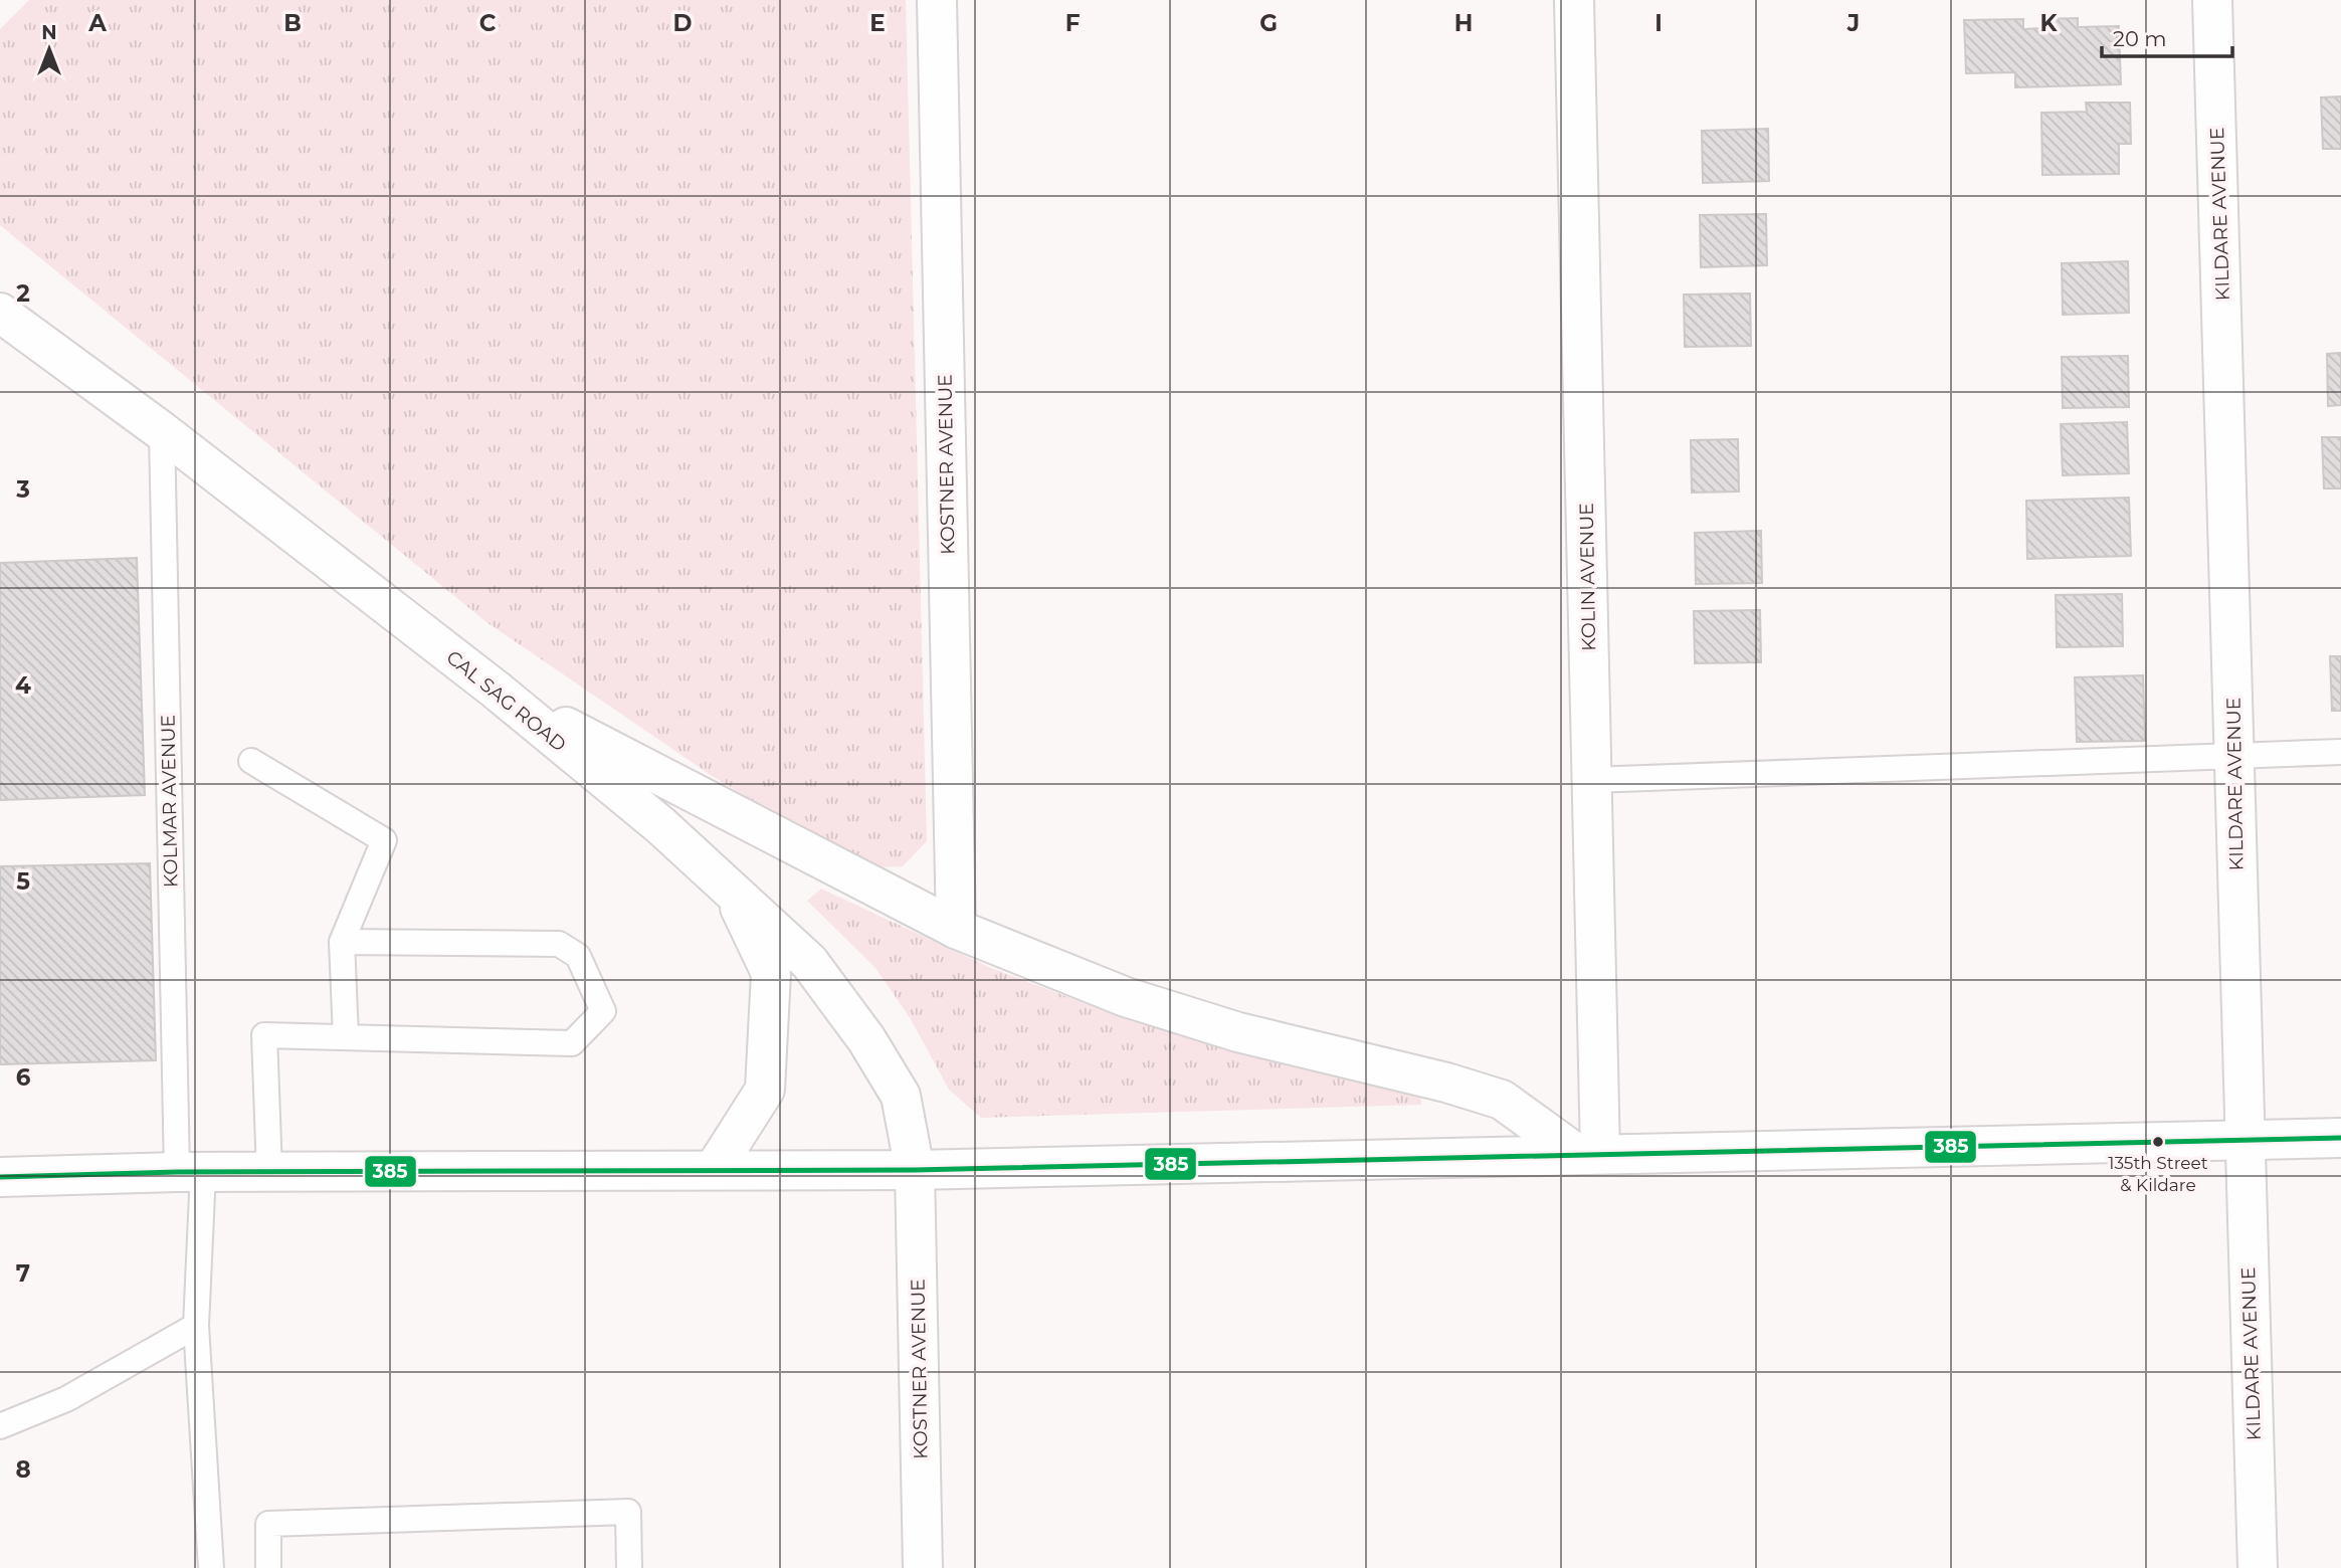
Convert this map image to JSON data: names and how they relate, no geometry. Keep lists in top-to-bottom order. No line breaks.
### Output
{"streets":{"street":["KILDARE AVENUE","KOSTNER AVENUE","KOLIN AVENUE","CAL SAG ROAD"],"lane":["KOLMAR AVENUE"]},"crossings":[["KOSTNER AVENUE","CAL SAG ROAD"],["CAL SAG ROAD","KOLMAR AVENUE"]],"places":["135th Street & Kildare"],"lines":["transit line 385"],"scale_bar":"20 m","north":"top","grid":{"columns":["A","B","C","D","E","F","G","H","I","J","K"],"rows":["2","3","4","5","6","7","8"]}}
